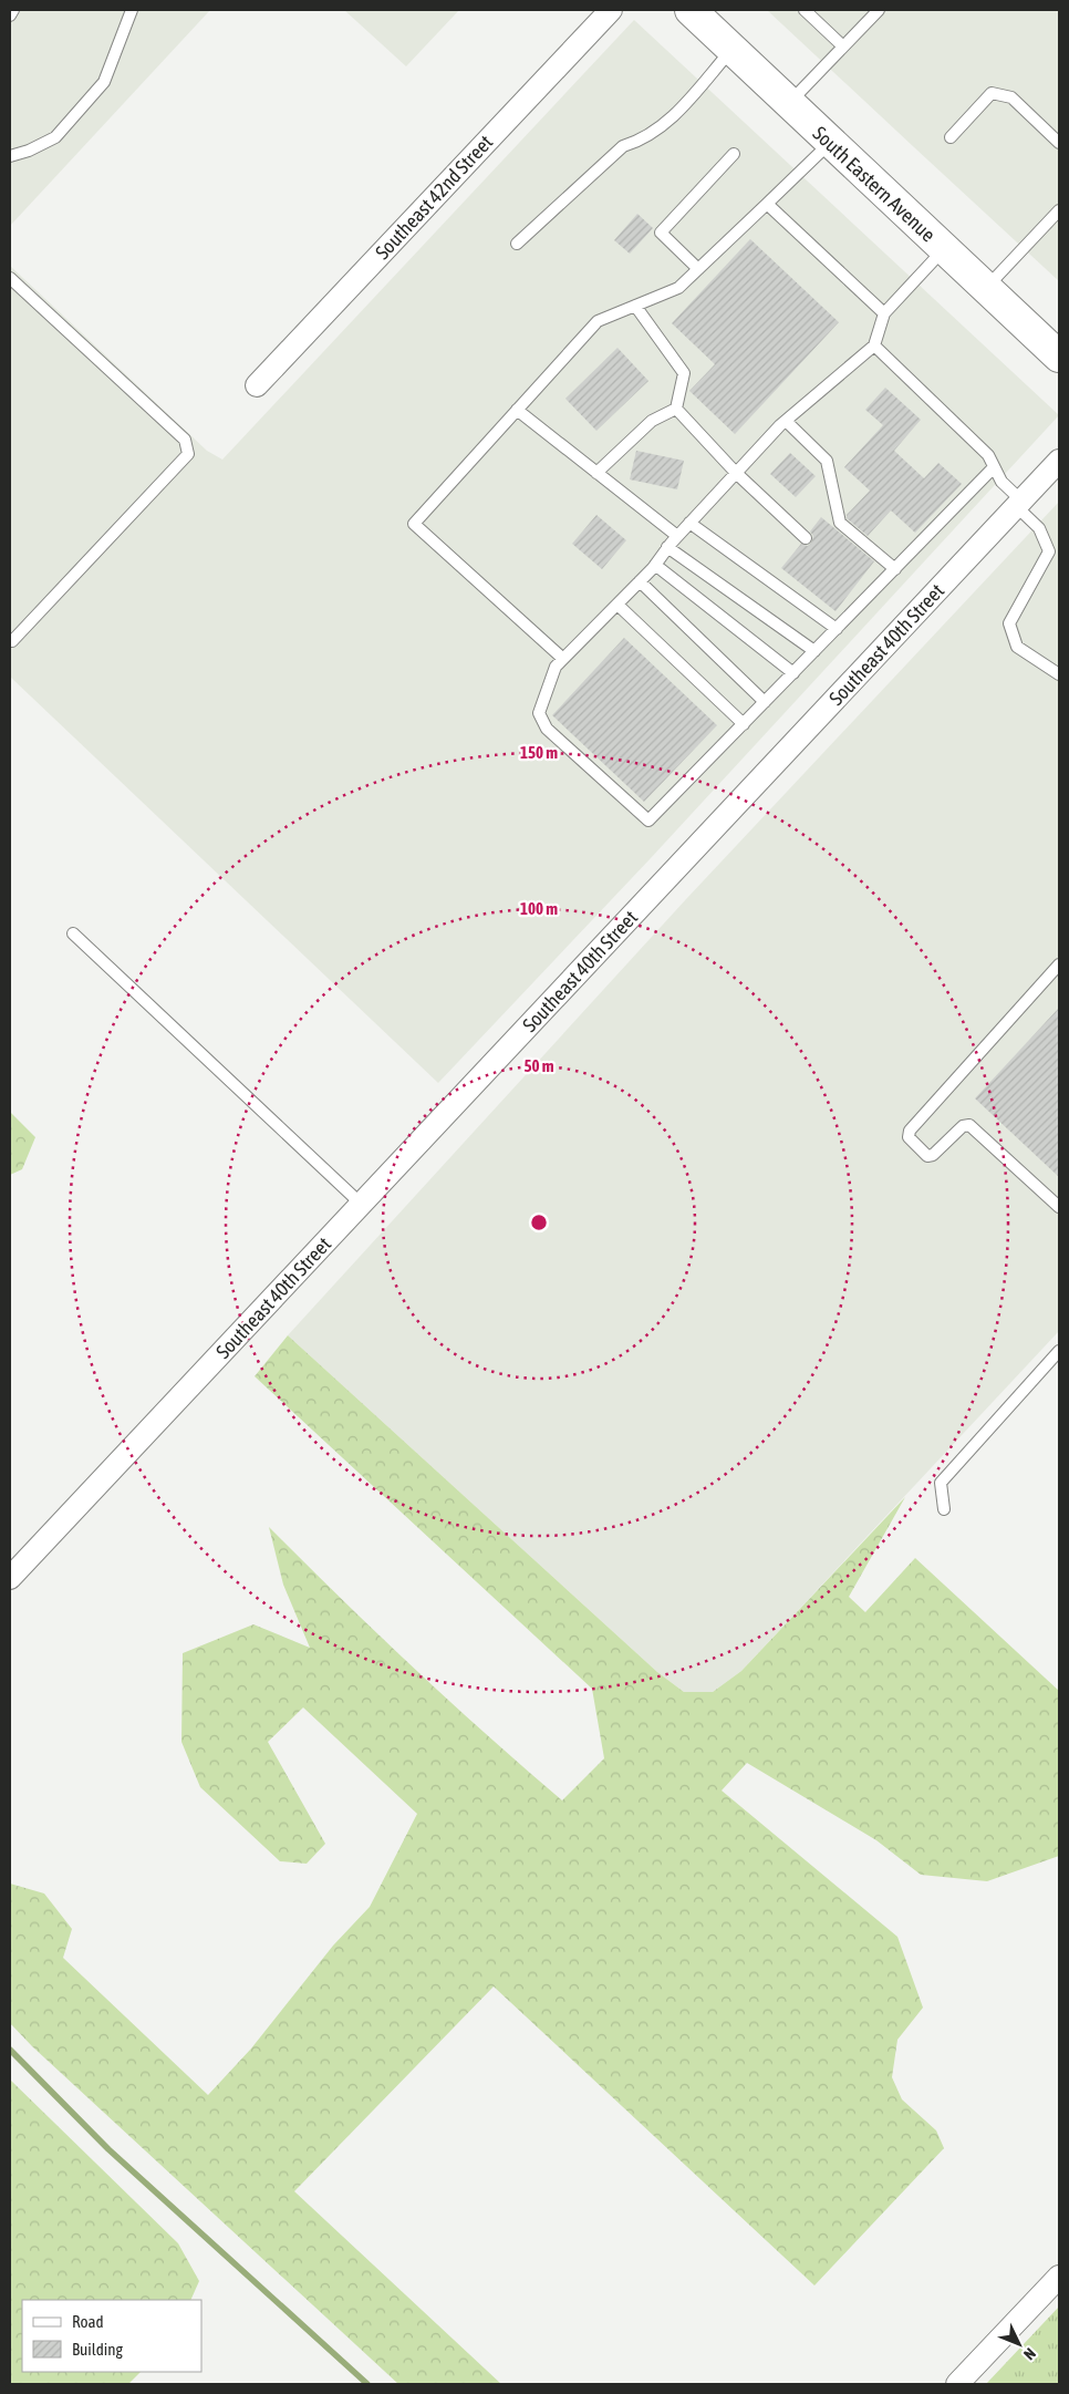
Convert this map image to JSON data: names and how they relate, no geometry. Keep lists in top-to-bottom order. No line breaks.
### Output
{"streets":{"main road":["South Eastern Avenue"],"street":["Southeast 42nd Street","Southeast 40th Street"]},"legend":["Road","Building"],"north":"bottom right","rings":["150 m","100 m","50 m"]}
